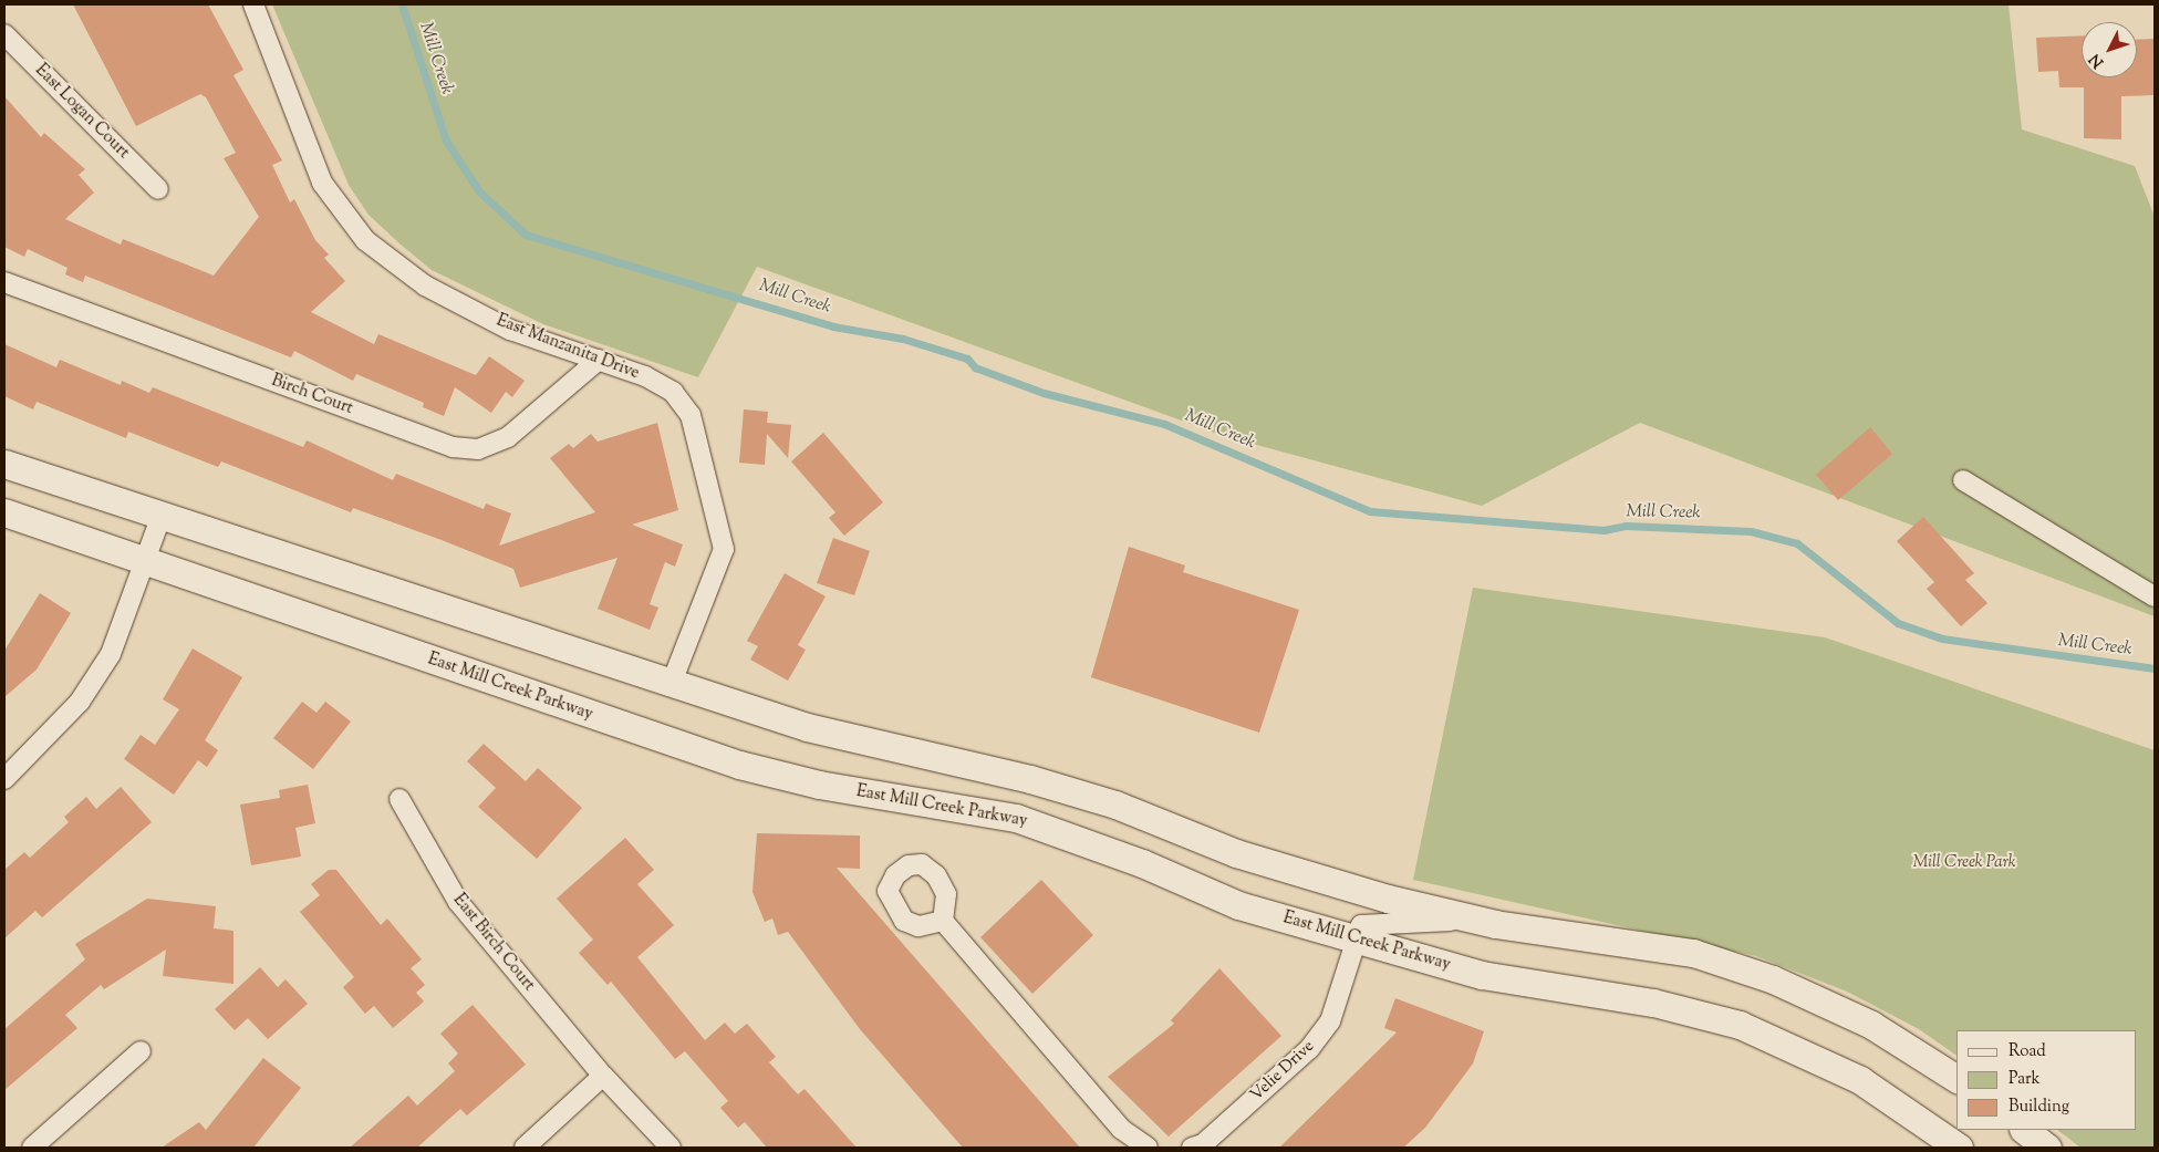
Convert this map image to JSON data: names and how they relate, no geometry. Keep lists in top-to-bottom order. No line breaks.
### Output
{"streets":{"street":["East Logan Court","East Manzanita Drive","Birch Court","East Mill Creek Parkway","East Birch Court","Velie Drive"]},"crossings":[["East Manzanita Drive","Birch Court"],["East Mill Creek Parkway","Velie Drive"]],"water":["Mill Creek"],"parks":["Mill Creek Park"],"legend":["Road","Park","Building"],"north":"bottom left"}
